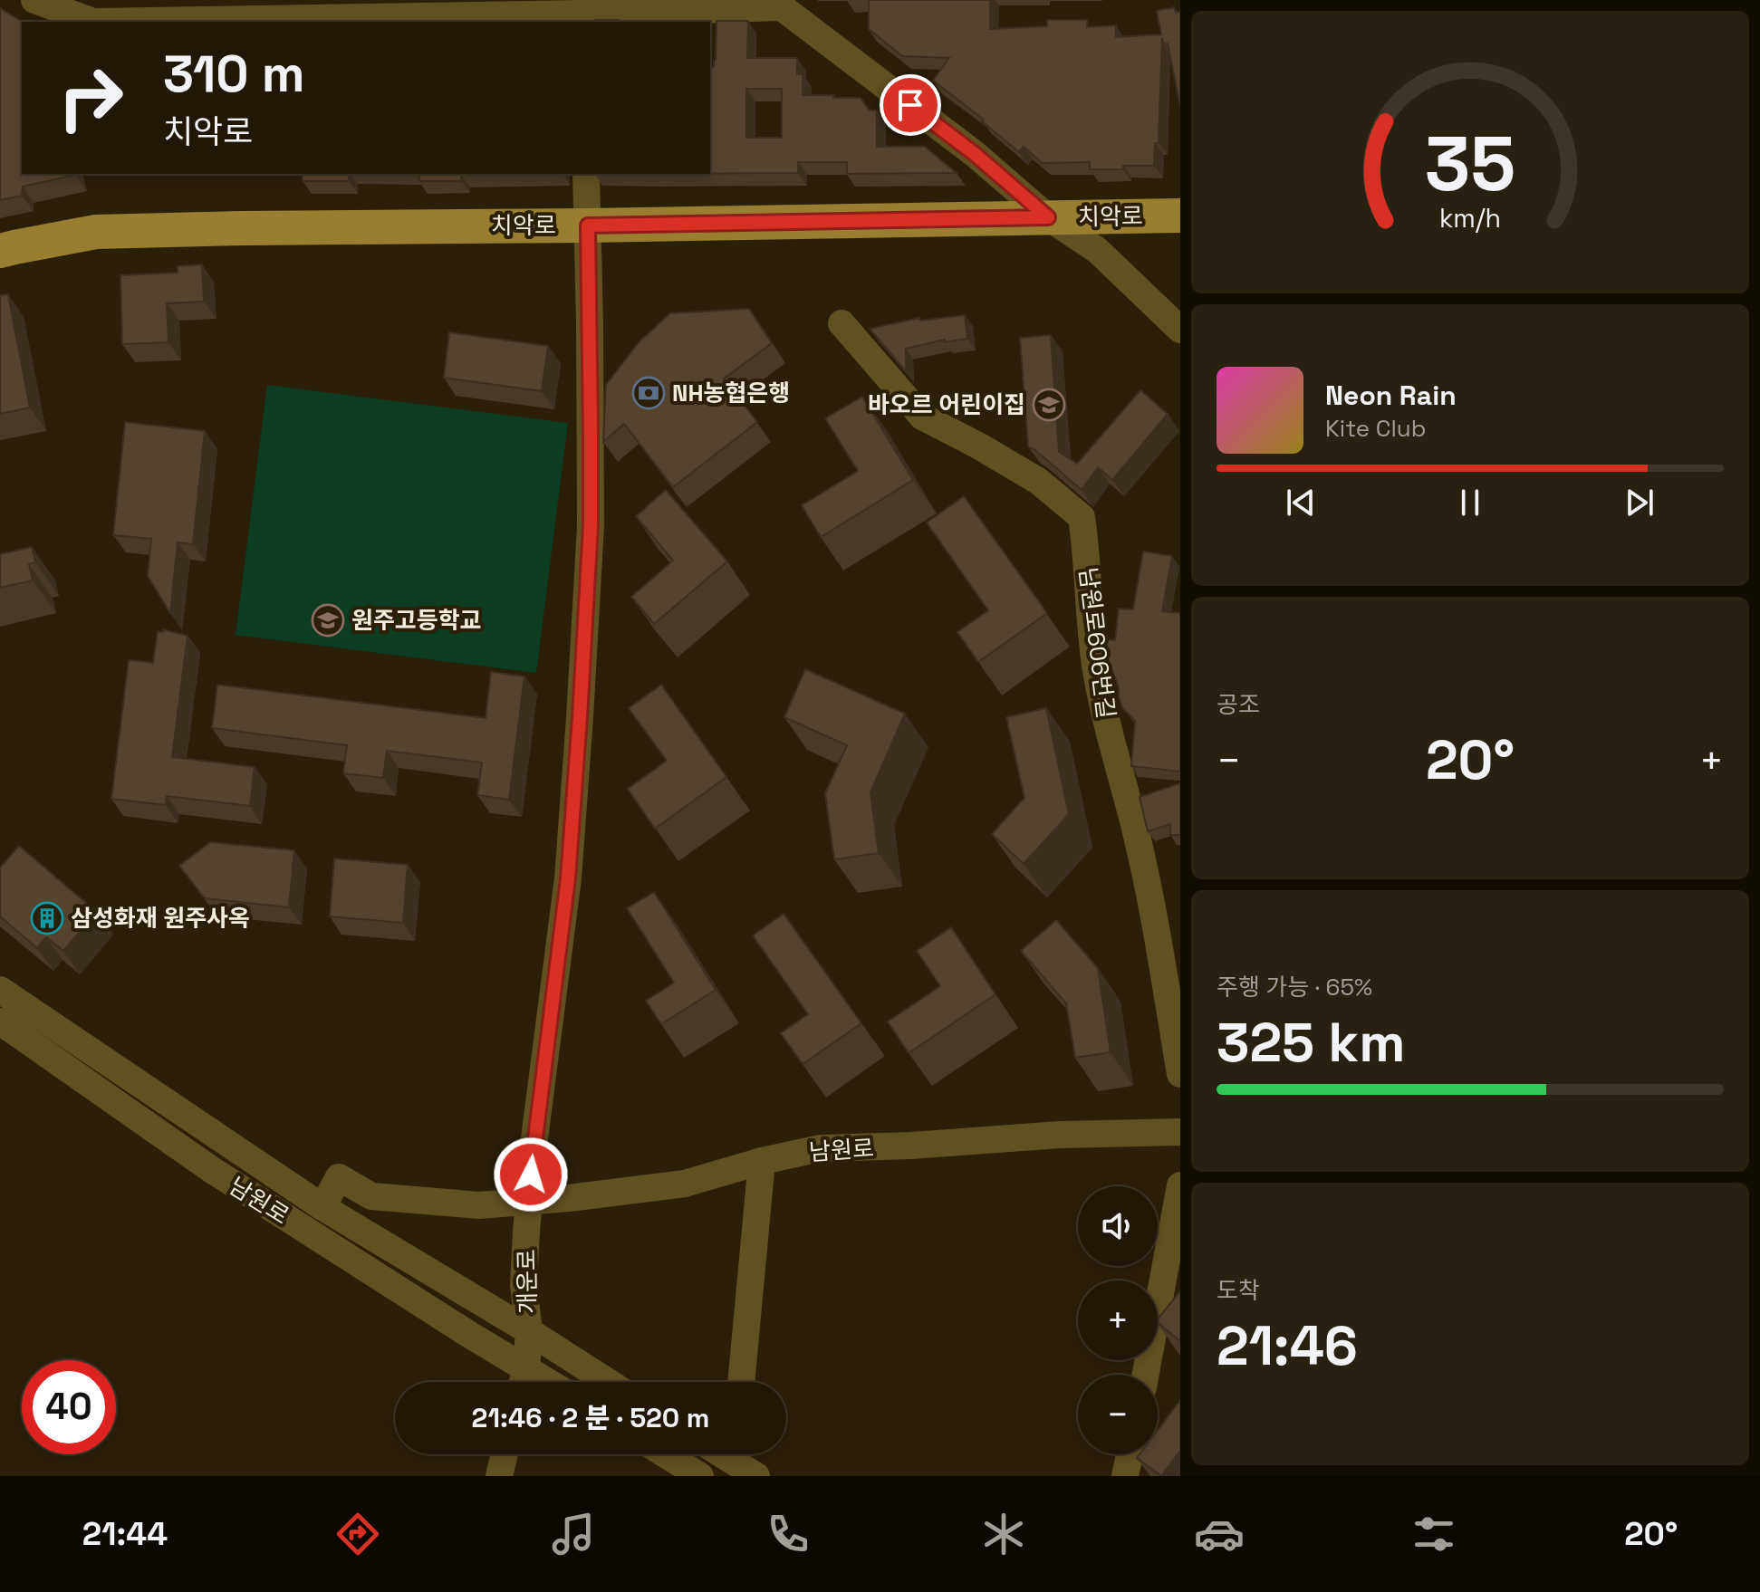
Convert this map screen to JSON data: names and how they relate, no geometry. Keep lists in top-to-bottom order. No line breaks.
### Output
{"streets":{"main road":["치악로"],"street":["남원로606번길","남원로","개운로"]},"crossings":[["치악로","개운로"],["남원로","개운로"]],"places":{"bank":["NH농협은행"],"school or university":["바오르 어린이집","원주고등학교"],"building":["삼성화재 원주사옥"]},"page":{"turn":["310 m","치악로"],"song":["Neon Rain","Kite Club"],"tile":["공조",["주행 가능 · 65%","325 km"],["도착","21:46"]],"heat":["−","20°","+"],"map_buttons":["+","−"],"limit":"40","trip":"21:46 · 2 분 · 520 m","tabs":["21:44","20°"],"gauge":["35","km/h"]}}
